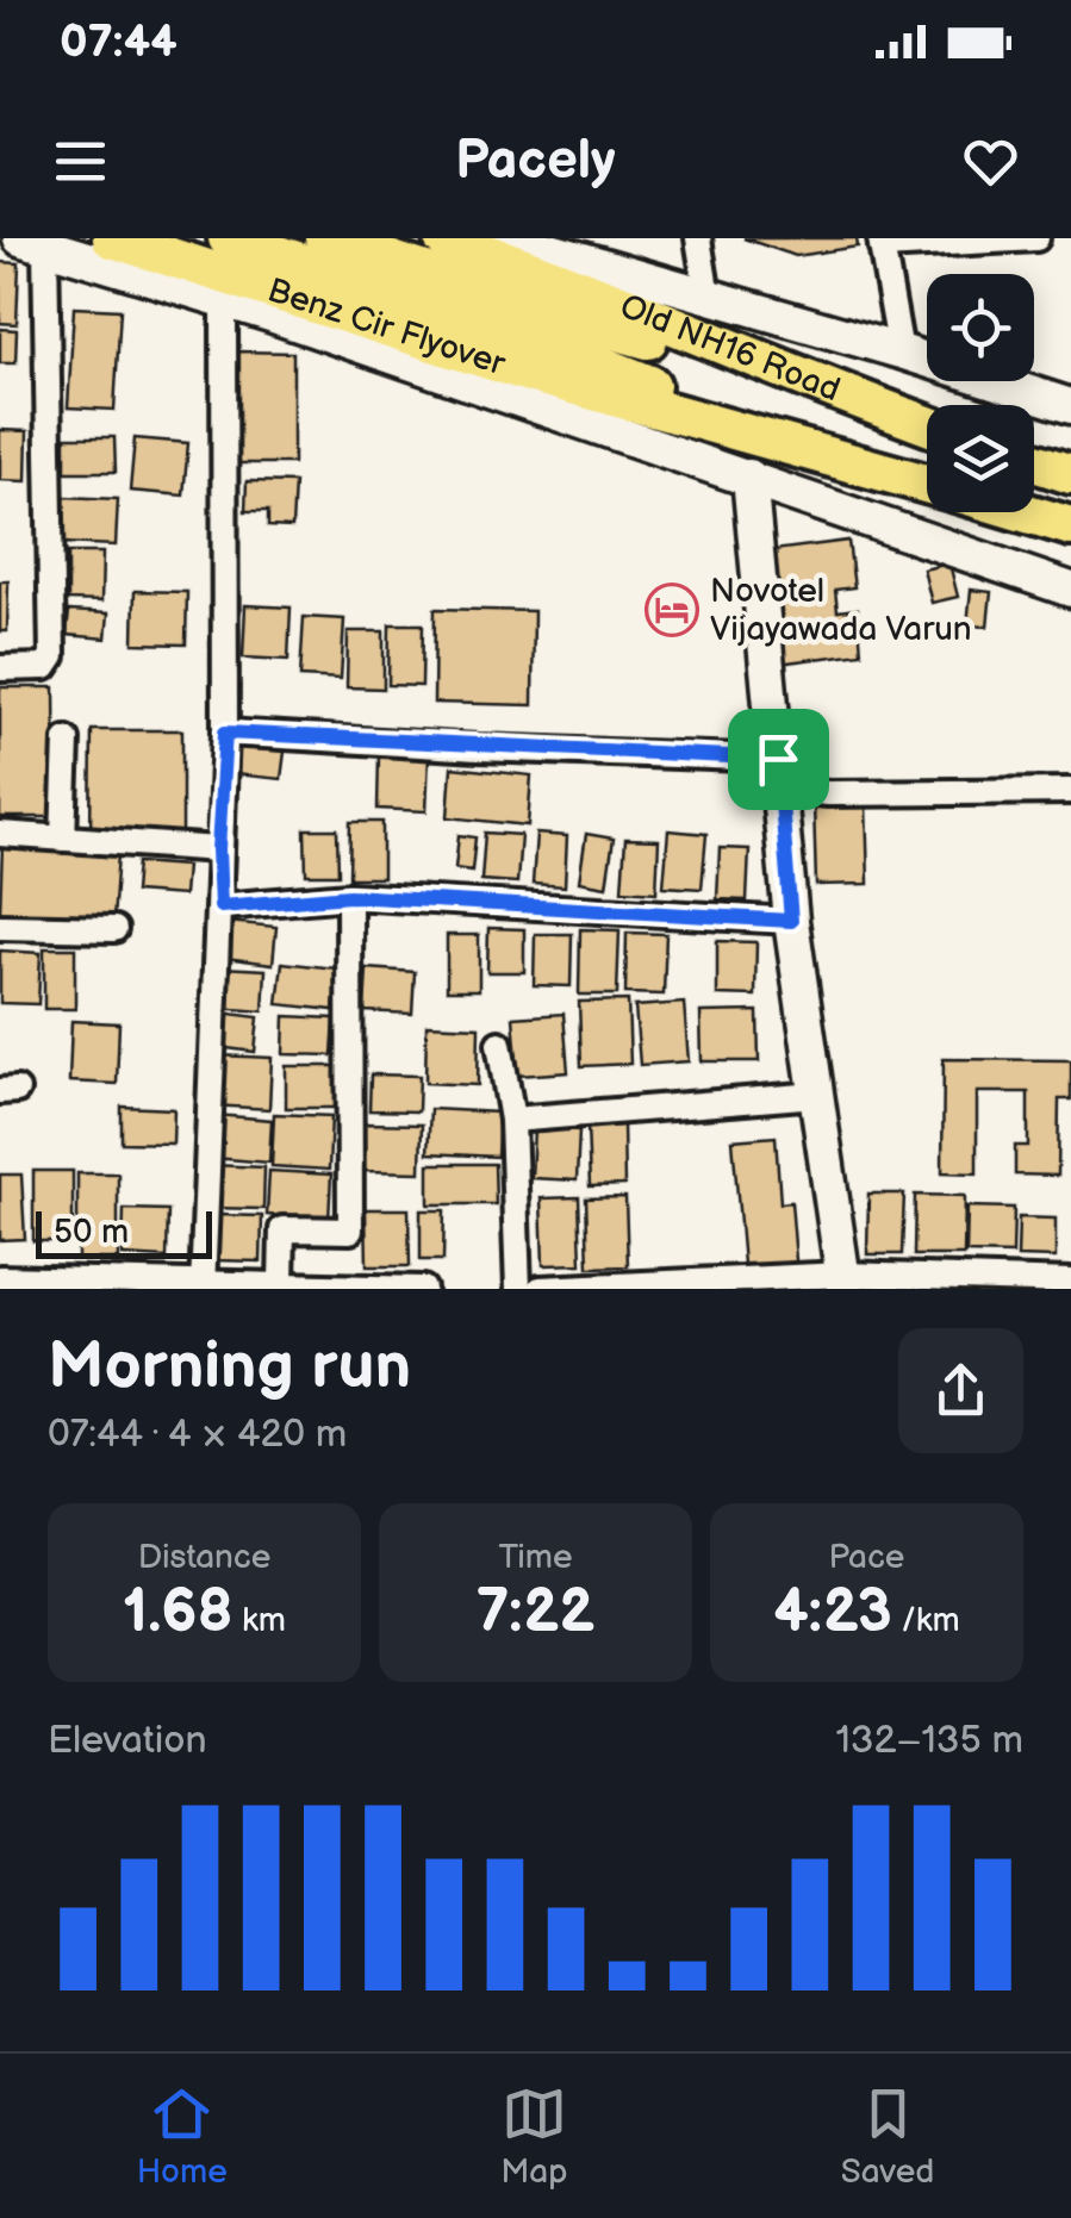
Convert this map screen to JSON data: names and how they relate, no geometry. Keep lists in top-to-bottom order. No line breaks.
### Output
{"streets":{"main road":["Benz Cir Flyover","Old NH16 Road"]},"crossings":[["Benz Cir Flyover","Old NH16 Road"]],"places":{"hotel":["Novotel Vijayawada Varun"]},"scale_bar":"50 m","page":{"status":"07:44","header":"Pacely","scale":"50 m","heading":["Morning run","07:44 · 4 × 420 m"],"stats":[["Distance","1.68 km"],["Time","7:22"],["Pace","4:23 /km"]],"chart":["Elevation","132–135 m"],"tabs":["Home","Map","Saved"]}}
